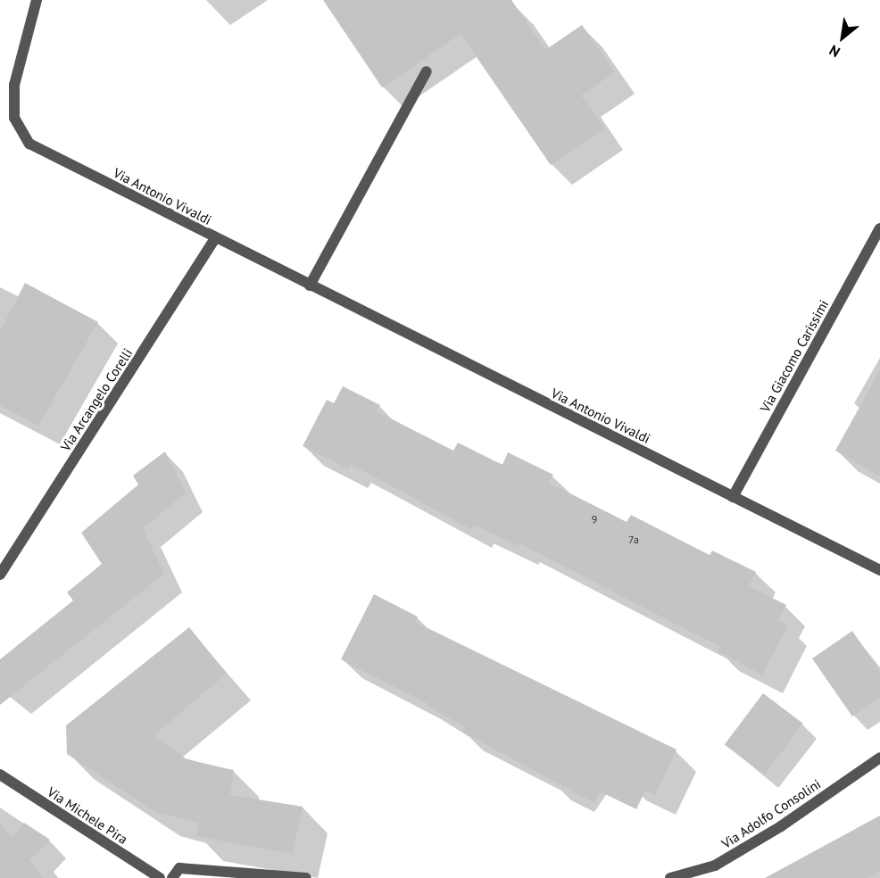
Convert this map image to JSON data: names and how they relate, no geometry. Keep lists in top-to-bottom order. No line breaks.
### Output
{"streets":{"street":["Via Antonio Vivaldi","Via Giacomo Carissimi","Via Arcangelo Corelli","Via Adolfo Consolini","Via Michele Pira"]},"crossings":[["Via Antonio Vivaldi","Via Giacomo Carissimi"],["Via Antonio Vivaldi","Via Arcangelo Corelli"]],"house_numbers":["9","7a"],"north":"bottom left"}
